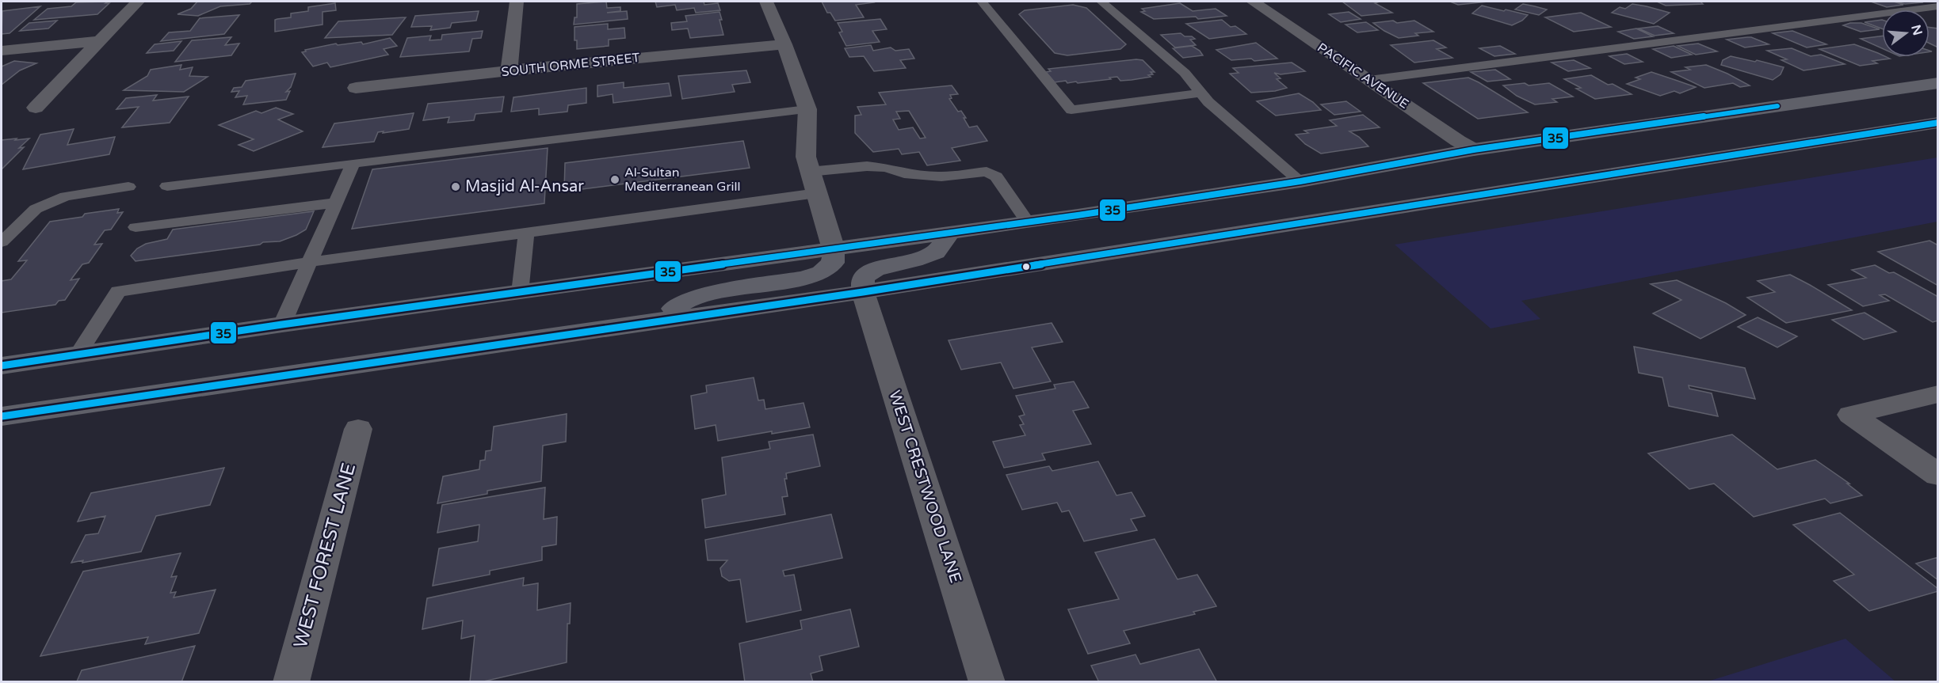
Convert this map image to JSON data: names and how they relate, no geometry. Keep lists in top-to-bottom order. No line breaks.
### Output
{"streets":{"street":["SOUTH ORME STREET","PACIFIC AVENUE","WEST CRESTWOOD LANE","WEST FOREST LANE"]},"places":["Al-Sultan Mediterranean Grill","Masjid Al-Ansar"],"lines":["transit line 35"],"north":"right"}
